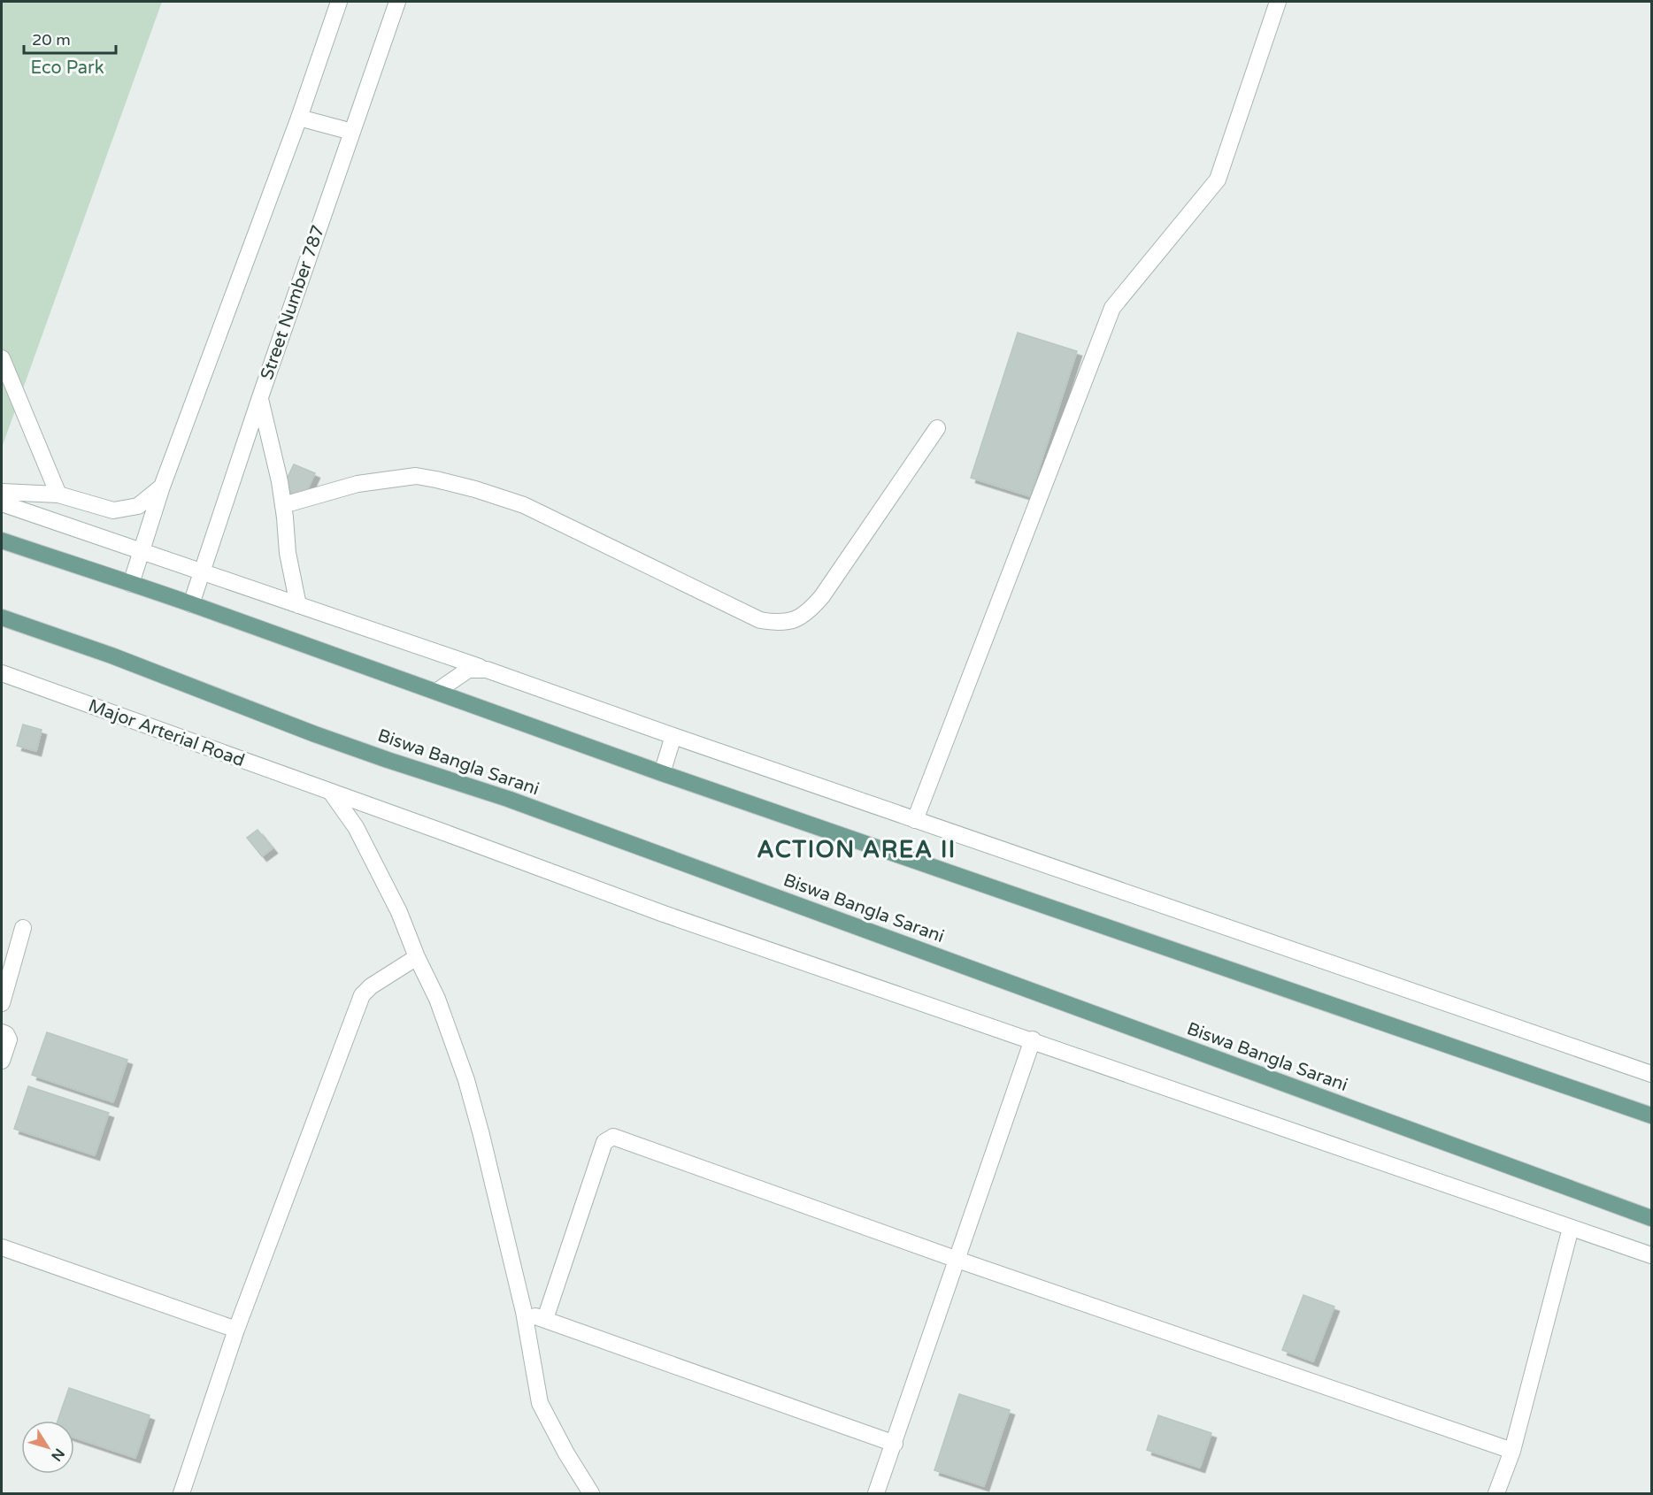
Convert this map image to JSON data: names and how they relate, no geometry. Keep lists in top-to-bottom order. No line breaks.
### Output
{"streets":{"main road":["Biswa Bangla Sarani"],"street":["Street Number 787","Major Arterial Road"]},"districts":["ACTION AREA II"],"parks":["Eco Park"],"scale_bar":"20 m","north":"bottom right"}
